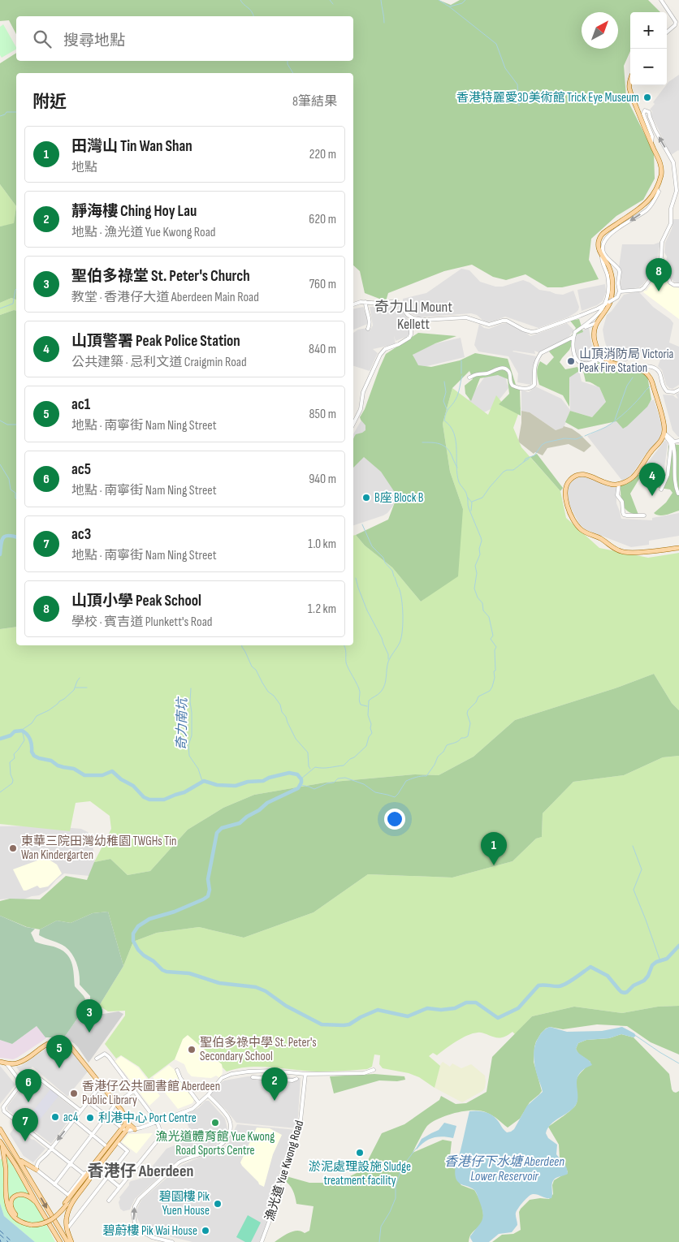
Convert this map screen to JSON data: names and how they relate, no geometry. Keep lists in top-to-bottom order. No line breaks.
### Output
{"streets":{"street":["漁光道 Yue Kwong Road"]},"districts":["奇力山 Mount Kellett","香港仔 Aberdeen"],"water":["奇力南坑","香港仔下水塘 Aberdeen Lower Reservoir"],"places":["香港特麗愛3D美術館 Trick Eye Museum","山頂消防局 Victoria Peak Fire Station","B座 Block B","東華三院田灣幼稚園 TWGHs Tin Wan Kindergarten","聖伯多祿中學 St. Peter's Secondary School","香港仔公共圖書館 Aberdeen Public Library","ac4","利港中心 Port Centre","漁光道體育館 Yue Kwong Road Sports Centre","淤泥處理設施 Sludge treatment facility","碧園樓 Pik Yuen House","碧蔚樓 Pik Wai House"],"north":"top right","page":{"map_buttons":["+","−"],"search":"搜尋地點","heading":["附近","8筆結果"],"list":[{"mark":"1","name":"田灣山 Tin Wan Shan","note":"地點","value":"220 m"},{"mark":"2","name":"靜海樓 Ching Hoy Lau","note":"地點 · 漁光道 Yue Kwong Road","value":"620 m"},{"mark":"3","name":"聖伯多祿堂 St. Peter's Church","note":"教堂 · 香港仔大道 Aberdeen Main Road","value":"760 m"},{"mark":"4","name":"山頂警署 Peak Police Station","note":"公共建築 · 忌利文道 Craigmin Road","value":"840 m"},{"mark":"5","name":"ac1","note":"地點 · 南寧街 Nam Ning Street","value":"850 m"},{"mark":"6","name":"ac5","note":"地點 · 南寧街 Nam Ning Street","value":"940 m"},{"mark":"7","name":"ac3","note":"地點 · 南寧街 Nam Ning Street","value":"1.0 km"},{"mark":"8","name":"山頂小學 Peak School","note":"學校 · 賓吉道 Plunkett's Road","value":"1.2 km"}],"pins":["8","4","1","3","5","2","6","7"]}}
